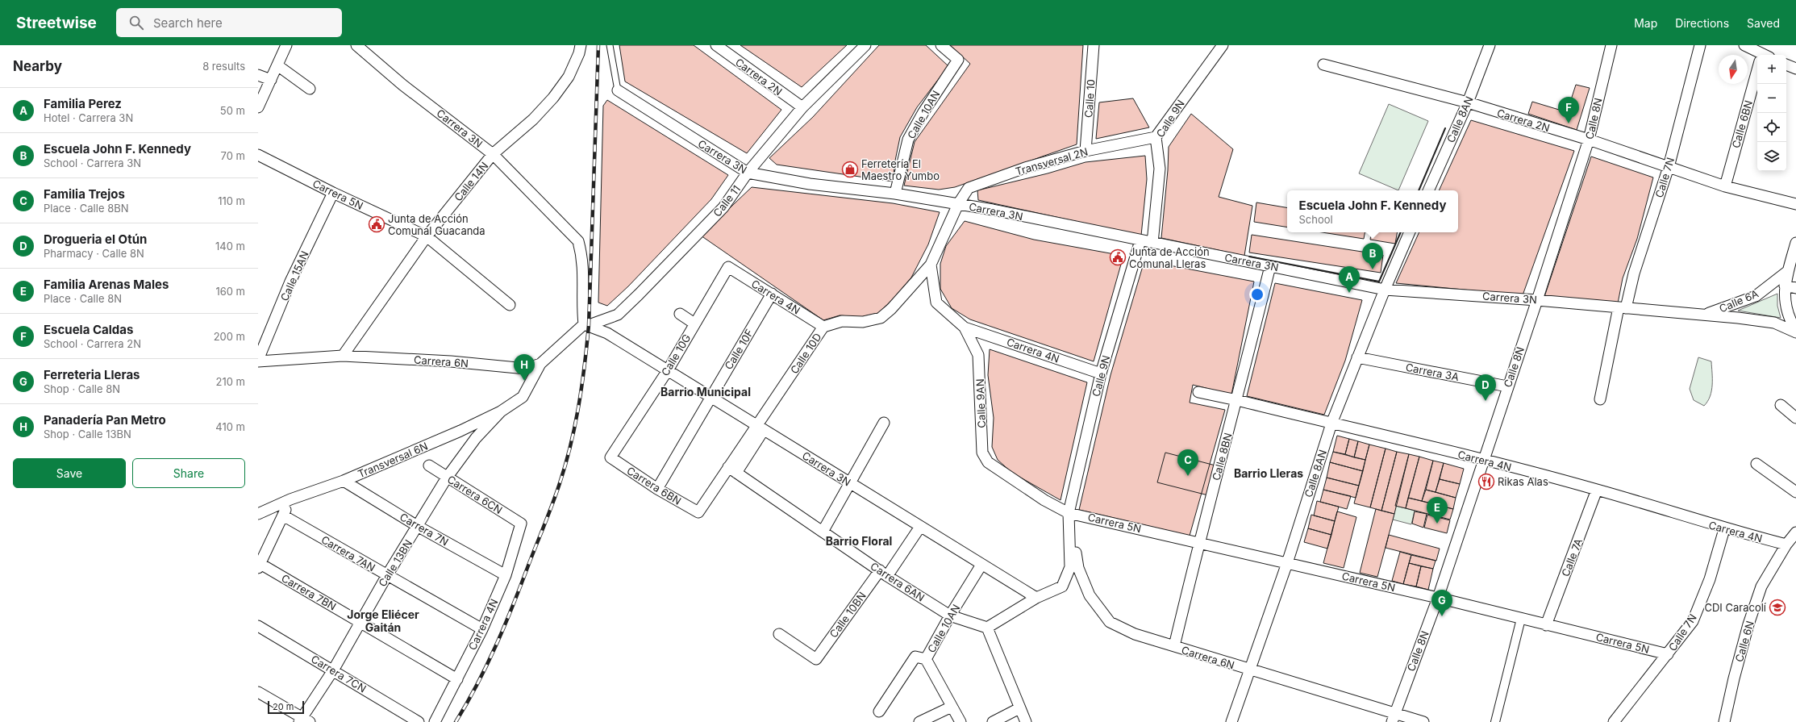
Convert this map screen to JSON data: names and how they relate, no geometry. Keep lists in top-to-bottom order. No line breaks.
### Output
{"streets":{"street":["Carrera 2N","Calle 10","Calle 10AN","Calle 9N","Calle 8N","Calle 8AN","Calle 6BN","Carrera 3N","Transversal 2N","Calle 7N","Calle 14N","Carrera 5N","Calle 11","Calle 15AN","Carrera 4N","Calle 6A","Calle 10F","Calle 10D","Calle 10G","Carrera 6N","Carrera 3A","Calle 9AN","Calle 8BN","Transversal 6N","Carrera 6BN","Carrera 6CN","Carrera 7N","Carrera 7AN","Calle 7A","Calle 13BN","Carrera 6AN","Carrera 7BN","Calle 10BN","Calle 6N","Carrera 7CN"]},"crossings":[["Carrera 2N","Calle 8N"],["Carrera 2N","Calle 8AN"],["Carrera 2N","Calle 6BN"],["Carrera 2N","Calle 7N"],["Carrera 2N","Calle 11"],["Calle 10","Transversal 2N"],["Calle 10AN","Carrera 3N"],["Calle 10AN","Carrera 6AN"],["Calle 9N","Carrera 3N"],["Calle 9N","Transversal 2N"],["Calle 9N","Carrera 5N"],["Calle 9N","Carrera 4N"],["Calle 9N","Carrera 6N"],["Calle 9N","Calle 9AN"],["Calle 8N","Carrera 3N"],["Calle 8N","Carrera 5N"],["Calle 8N","Carrera 4N"],["Calle 8N","Carrera 6N"],["Calle 8N","Carrera 3A"],["Calle 8AN","Carrera 3N"],["Calle 8AN","Carrera 5N"],["Calle 8AN","Carrera 4N"],["Calle 8AN","Carrera 6N"],["Calle 8AN","Carrera 3A"],["Carrera 3N","Transversal 2N"],["Carrera 3N","Calle 7N"],["Carrera 3N","Calle 14N"],["Carrera 3N","Calle 11"],["Carrera 3N","Calle 6A"],["Carrera 3N","Calle 10F"],["Carrera 3N","Calle 10D"],["Carrera 3N","Calle 10G"],["Carrera 3N","Carrera 6N"],["Carrera 3N","Calle 8BN"],["Carrera 3N","Calle 10BN"],["Transversal 2N","Calle 10D"],["Calle 7N","Carrera 5N"],["Calle 7N","Carrera 4N"],["Calle 14N","Carrera 5N"],["Calle 14N","Carrera 6N"],["Carrera 5N","Calle 15AN"],["Carrera 5N","Carrera 6N"],["Carrera 5N","Calle 9AN"],["Carrera 5N","Calle 8BN"],["Carrera 5N","Calle 7A"],["Calle 11","Carrera 6N"],["Calle 15AN","Carrera 6N"],["Carrera 4N","Calle 10F"],["Carrera 4N","Calle 10D"],["Carrera 4N","Calle 10G"],["Carrera 4N","Calle 9AN"],["Carrera 4N","Calle 8BN"],["Carrera 4N","Carrera 6CN"],["Carrera 4N","Carrera 7N"],["Carrera 4N","Carrera 7AN"],["Carrera 4N","Calle 7A"],["Carrera 4N","Carrera 7BN"],["Carrera 4N","Calle 6N"],["Calle 10F","Carrera 6BN"],["Calle 10D","Calle 9AN"],["Calle 10D","Carrera 6BN"],["Calle 10D","Carrera 6AN"],["Calle 10G","Carrera 6BN"],["Carrera 6N","Calle 9AN"],["Carrera 6N","Calle 8BN"],["Carrera 6N","Transversal 6N"],["Transversal 6N","Carrera 7N"],["Transversal 6N","Calle 13BN"],["Carrera 6CN","Calle 13BN"],["Carrera 7N","Calle 13BN"],["Carrera 7AN","Calle 13BN"],["Calle 13BN","Carrera 7BN"],["Calle 13BN","Carrera 7CN"],["Carrera 6AN","Calle 10BN"]],"districts":["Barrio Municipal","Barrio Lleras","Barrio Floral","Jorge Eliécer Gaitán"],"places":{"shop":["Ferretería El Maestro Yumbo"],"public building":["Junta de Acción Comunal Guacanda","Junta de Acción Comunal Lleras"],"restaurant":["Rikas Alas"],"school or university":["CDI Caracolí"]},"scale_bar":"20 m","north":"bottom","page":{"header":"Streetwise","search":"Search here","nav":["Map","Directions","Saved"],"heading":["Nearby","8 results"],"map_buttons":["+","−"],"list":[{"mark":"A","name":"Familia Perez","note":"Hotel · Carrera 3N","value":"50 m"},{"mark":"B","name":"Escuela John F. Kennedy","note":"School · Carrera 3N","value":"70 m"},{"mark":"C","name":"Familia Trejos","note":"Place · Calle 8BN","value":"110 m"},{"mark":"D","name":"Drogueria el Otún","note":"Pharmacy · Calle 8N","value":"140 m"},{"mark":"E","name":"Familia Arenas Males","note":"Place · Calle 8N","value":"160 m"},{"mark":"F","name":"Escuela Caldas","note":"School · Carrera 2N","value":"200 m"},{"mark":"G","name":"Ferreteria Lleras","note":"Shop · Calle 8N","value":"210 m"},{"mark":"H","name":"Panadería Pan Metro","note":"Shop · Calle 13BN","value":"410 m"}],"pins":["F","B","A","H","D","C","E","G"],"popup":["Escuela John F. Kennedy","School"],"buttons":["Save","Share"],"scale":"20 m"}}
